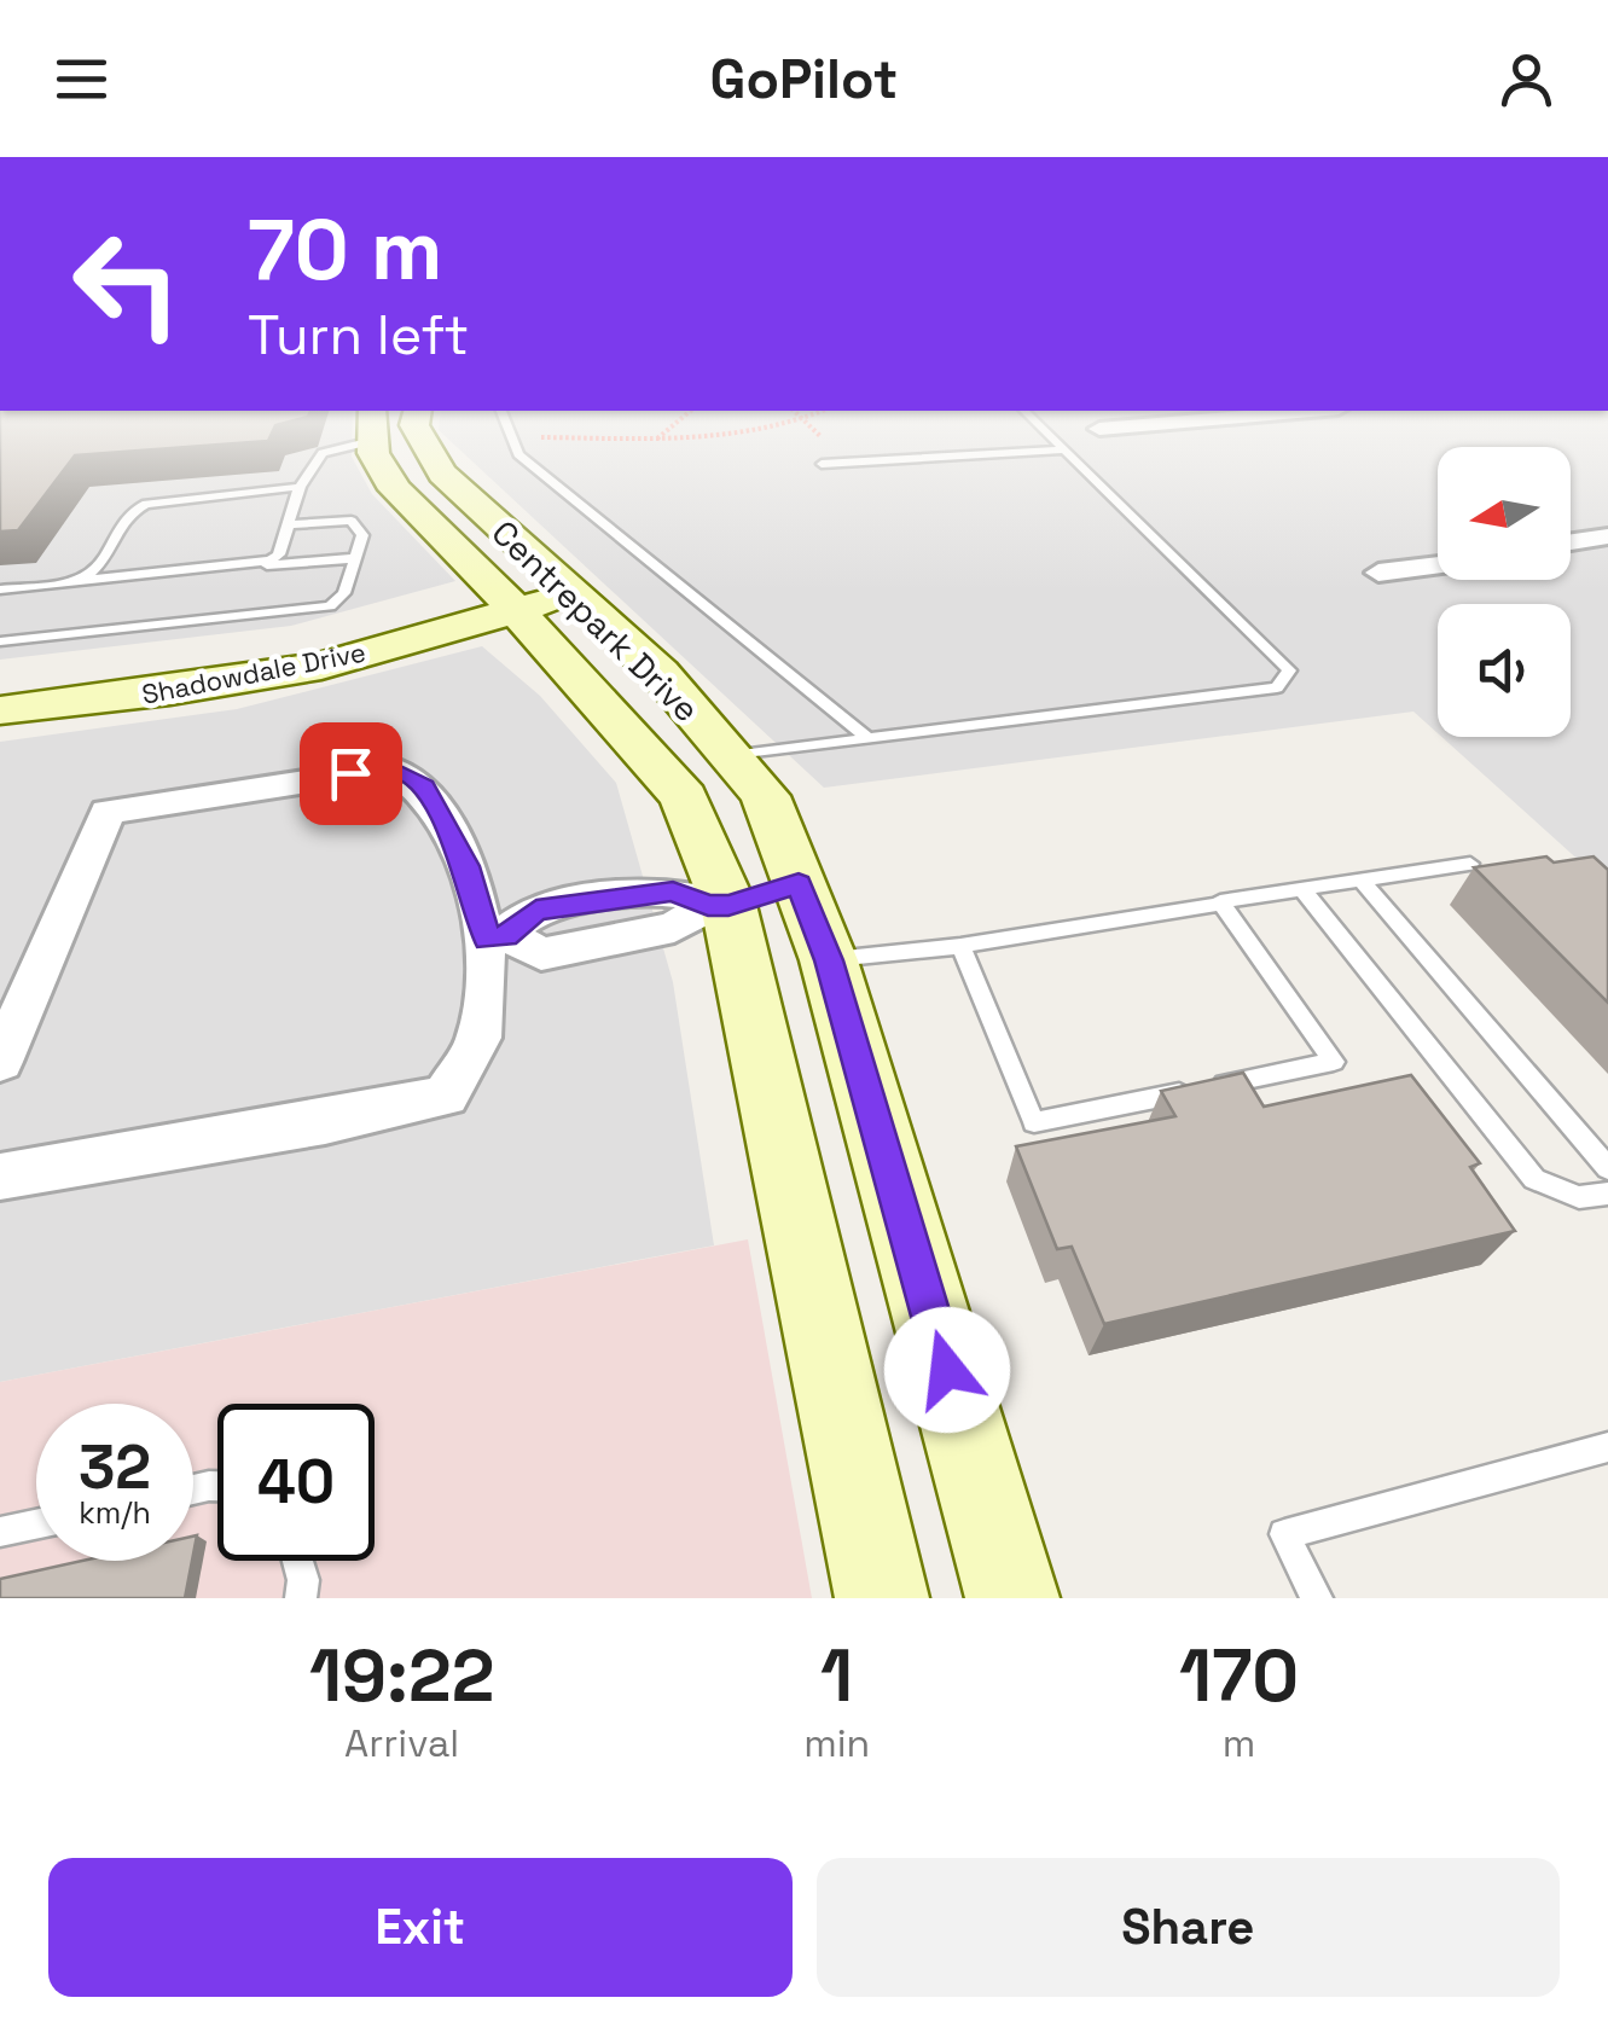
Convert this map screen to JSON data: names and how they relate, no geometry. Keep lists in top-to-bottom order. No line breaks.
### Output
{"streets":{"street":["Centrepark Drive","Shadowdale Drive"]},"crossings":[["Centrepark Drive","Shadowdale Drive"]],"north":"left","page":{"header":"GoPilot","turn":["70 m","Turn left"],"speed":"32 km/h","limit":"40","eta":["19:22","Arrival","1","min","170","m"],"buttons":["Exit","Share"]}}
